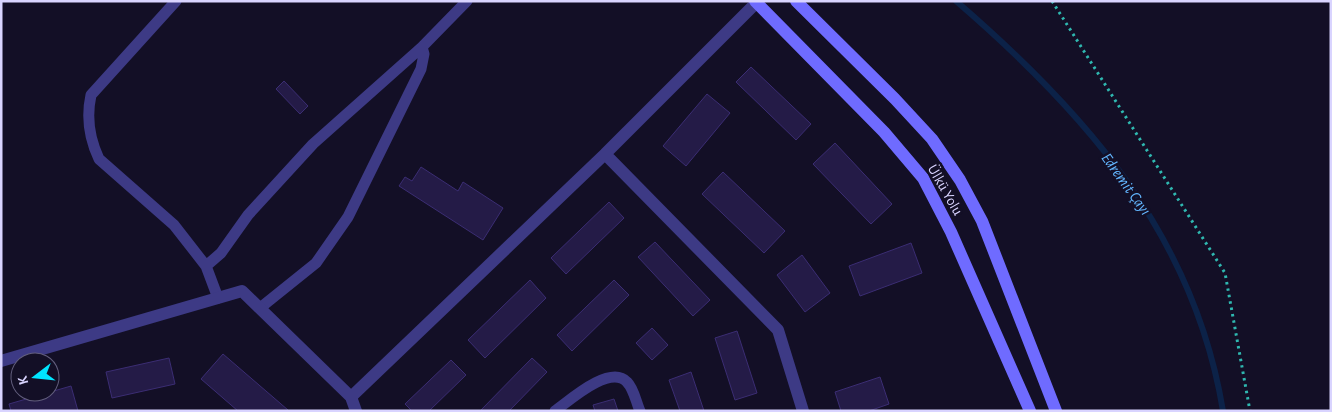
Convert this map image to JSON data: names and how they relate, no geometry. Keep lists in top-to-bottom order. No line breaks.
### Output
{"streets":{"main road":["Ülkü Yolu"]},"water":["Edremit Çayı"],"north":"left"}
